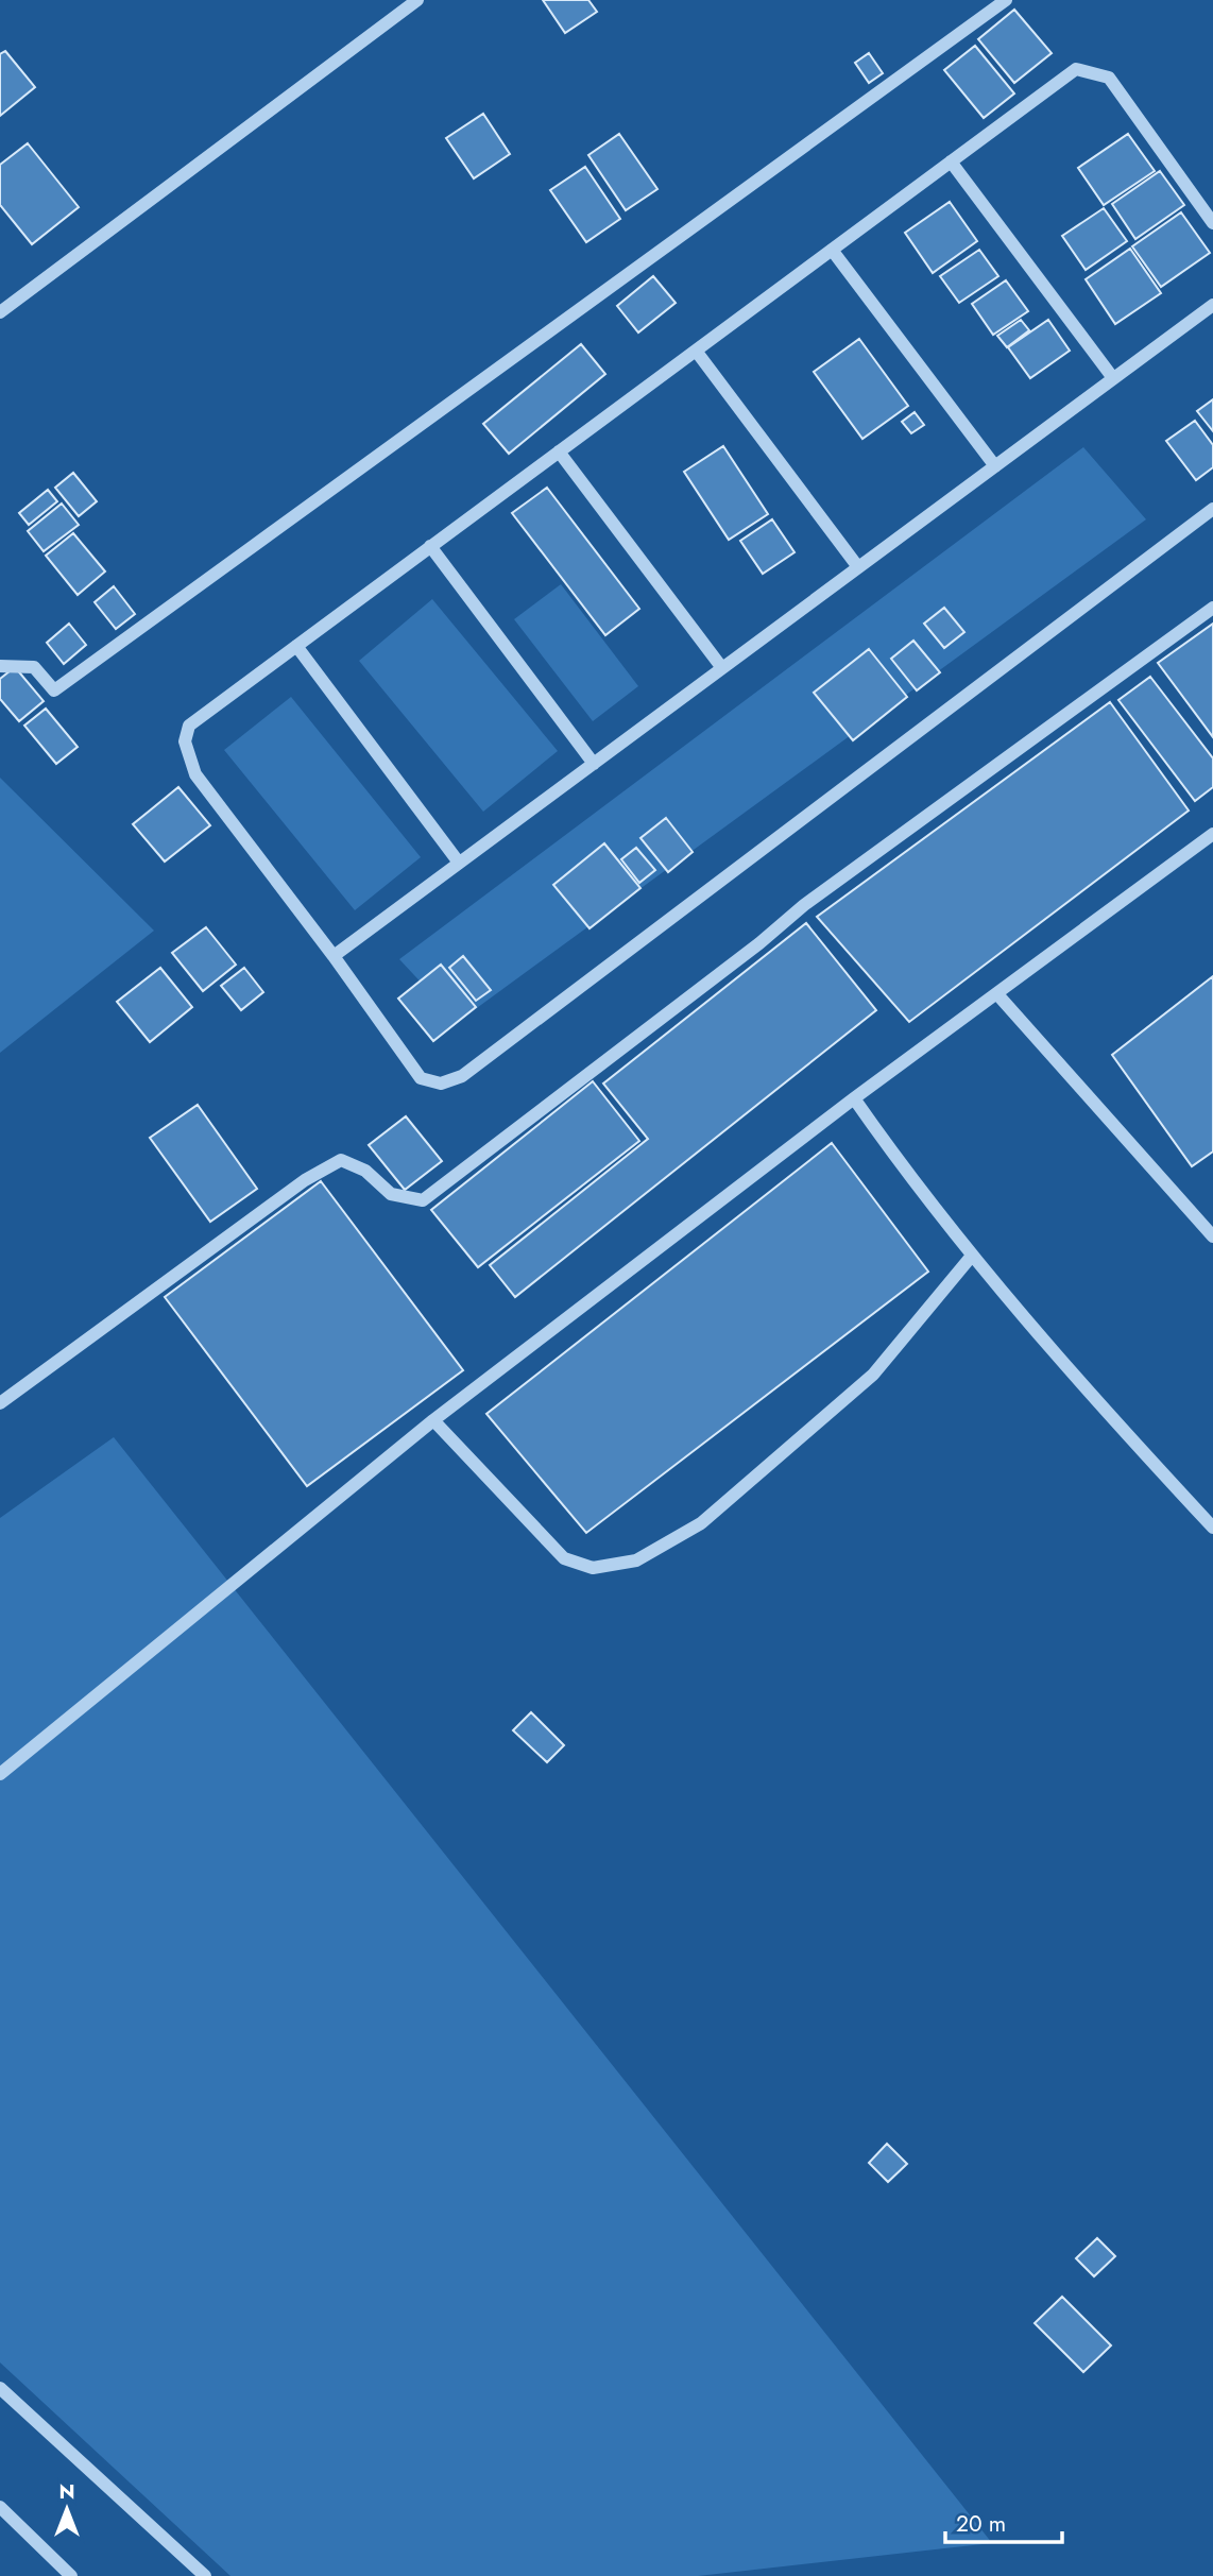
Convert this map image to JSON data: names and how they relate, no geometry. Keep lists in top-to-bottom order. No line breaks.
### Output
{"scale_bar":"20 m","north":"top"}
